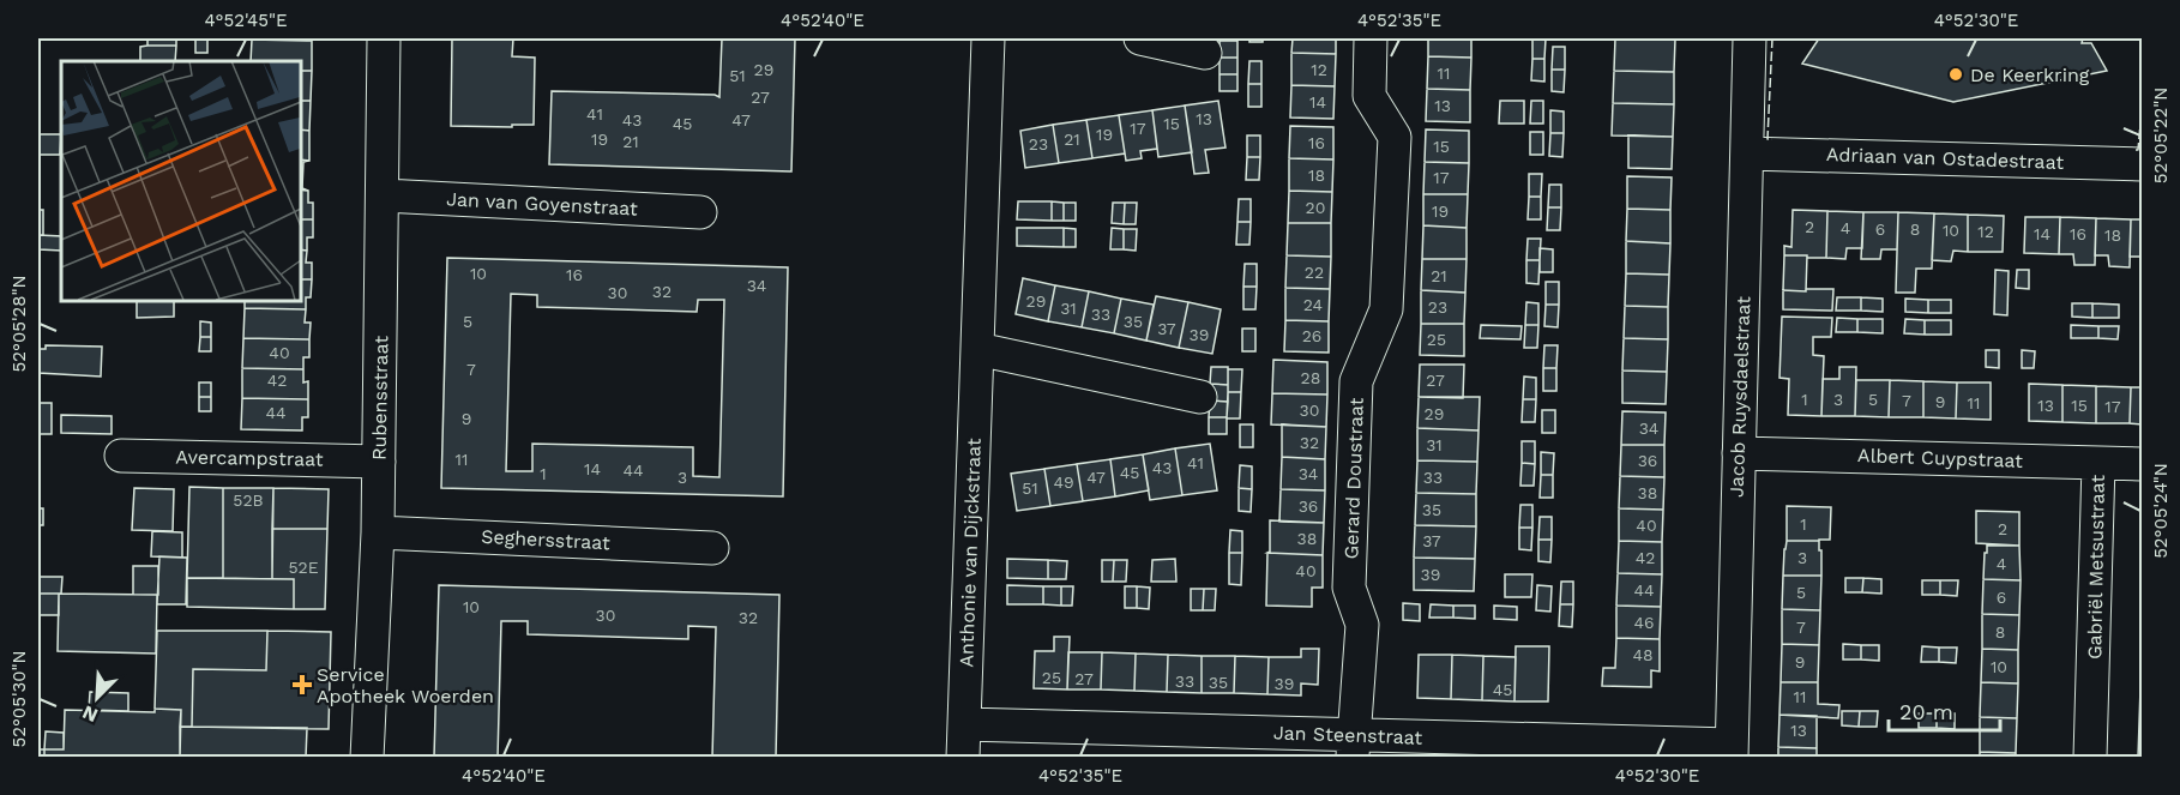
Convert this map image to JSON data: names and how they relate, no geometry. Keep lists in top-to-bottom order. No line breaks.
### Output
{"streets":{"street":["Adriaan van Ostadestraat","Jan van Goyenstraat","Jacob Ruysdaelstraat","Rubensstraat","Avercampstraat","Albert Cuypstraat","Gerard Doustraat","Seghersstraat","Anthonie van Dijckstraat","Gabriël Metsustraat","Jan Steenstraat"]},"crossings":[["Adriaan van Ostadestraat","Jacob Ruysdaelstraat"],["Jan van Goyenstraat","Rubensstraat"],["Jacob Ruysdaelstraat","Albert Cuypstraat"],["Jacob Ruysdaelstraat","Jan Steenstraat"],["Rubensstraat","Avercampstraat"],["Rubensstraat","Seghersstraat"],["Albert Cuypstraat","Gabriël Metsustraat"],["Gerard Doustraat","Jan Steenstraat"],["Anthonie van Dijckstraat","Jan Steenstraat"]],"places":{"other":["De Keerkring"],"health":["Service Apotheek Woerden"]},"house_numbers":["29","12","11","51","27","14","13","41","13","43","47","45","15","17","19","19","21","21","16","23","15","18","17","20","19","2","4","6","8","10","12","14","16","18","22","10","16","21","34","32","30","29","24","23","31","33","5","35","37","39","26","25","40","7","28","42","27","1","3","5","7","9","11","13","15","17","30","44","29","9","34","32","31","11","36","41","43","14","44","45","1","34","3","47","33","49","51","38","52B","36","35","1","40","2","38","37","42","3","4","52E","40","39","44","5","6","10","30","32","46","7","8","48","9","10","25","27","33","35","39","45","11","13"],"scale_bar":"20 m","north":"bottom left","coordinates":["4°52'45\"E","4°52'40\"E","4°52'35\"E","4°52'30\"E","52°05'22\"N","52°05'28\"N","52°05'24\"N","52°05'30\"N"]}
